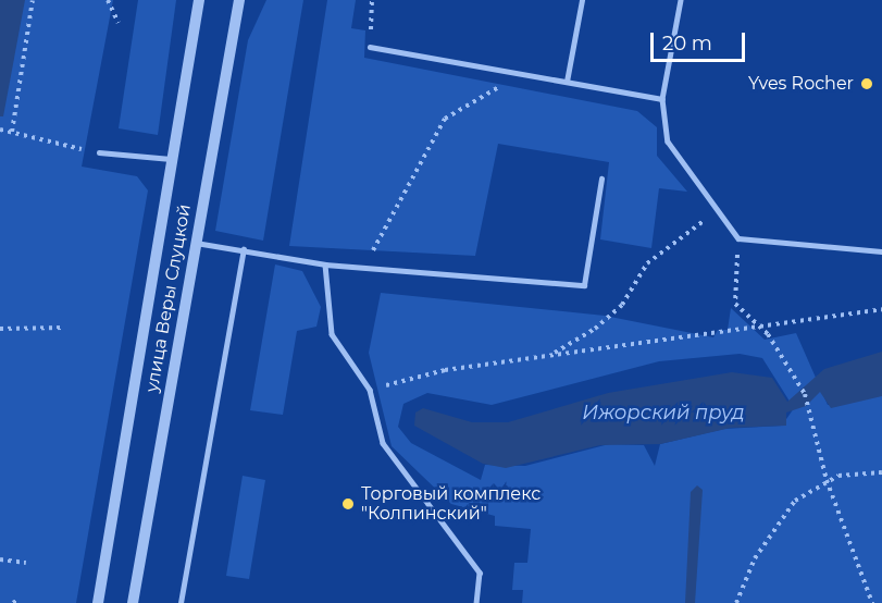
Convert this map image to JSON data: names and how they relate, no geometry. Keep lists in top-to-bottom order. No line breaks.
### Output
{"streets":{"street":["улица Веры Слуцкой"]},"water":["Ижорский пруд"],"places":["Yves Rocher","Торговый комплекс \"Колпинский\""],"scale_bar":"20 m"}
